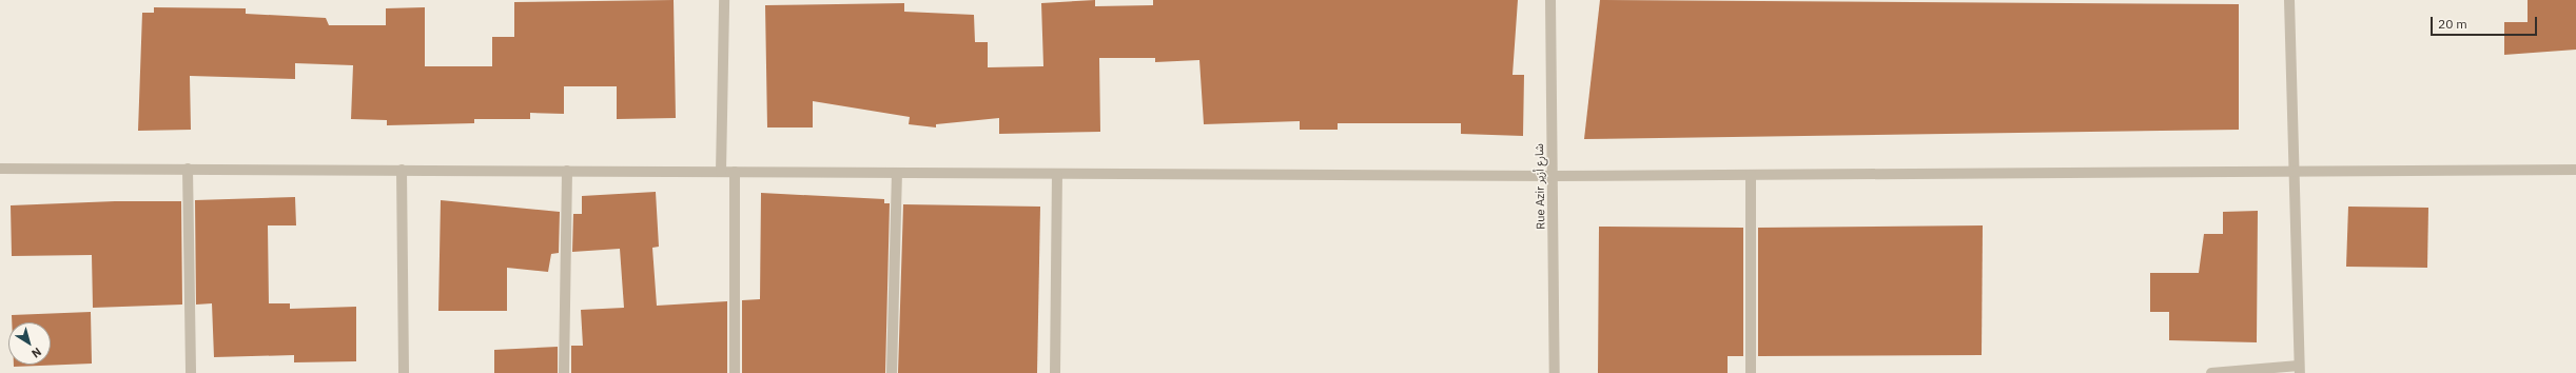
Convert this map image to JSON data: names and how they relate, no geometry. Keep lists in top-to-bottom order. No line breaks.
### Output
{"streets":{"street":["Rue Azir شارع أزير"]},"scale_bar":"20 m","north":"bottom right"}
